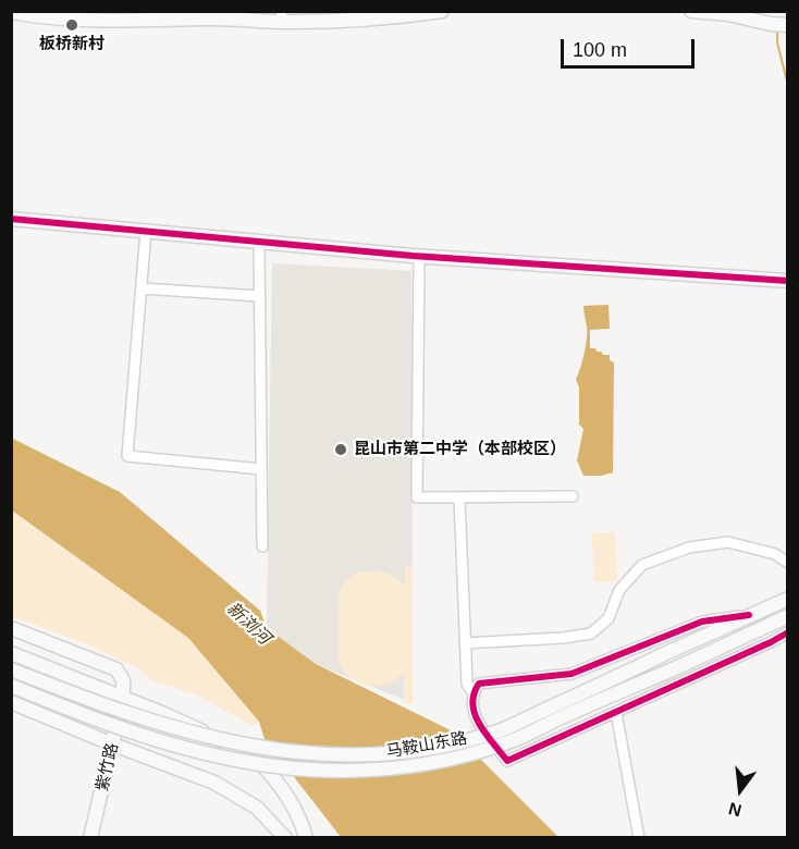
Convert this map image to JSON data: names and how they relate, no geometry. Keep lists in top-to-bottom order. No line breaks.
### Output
{"streets":{"main road":["马鞍山东路","紫竹路"]},"water":["新浏河"],"places":["板桥新村","昆山市第二中学（本部校区）"],"scale_bar":"100 m","north":"bottom"}
